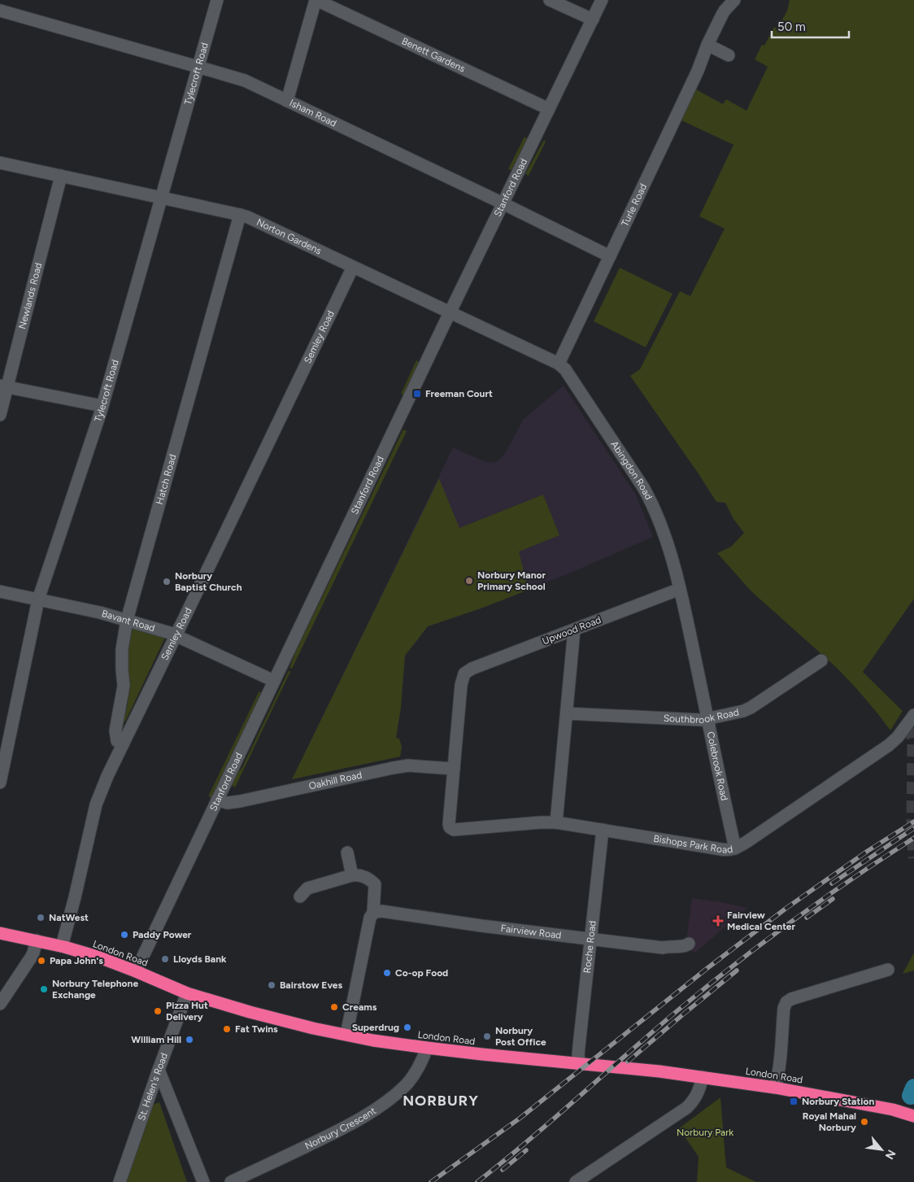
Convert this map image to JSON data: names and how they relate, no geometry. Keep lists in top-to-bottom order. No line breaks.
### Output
{"streets":{"highway":["London Road"],"street":["Benett Gardens","Tylecroft Road","Isham Road","Stanford Road","Turle Road","Norton Gardens","Newlands Road","Semley Road","Abingdon Road","Hatch Road","Bavant Road","Upwood Road","Southbrook Road","Colebrook Road","Oakhill Road","Bishops Park Road","Fairview Road","Roche Road","St. Helen's Road","Norbury Crescent"]},"crossings":[["Benett Gardens","Stanford Road"],["Tylecroft Road","Isham Road"],["Tylecroft Road","Norton Gardens"],["Tylecroft Road","Bavant Road"],["Isham Road","Stanford Road"],["Isham Road","Turle Road"],["Stanford Road","Norton Gardens"],["Stanford Road","Bavant Road"],["Stanford Road","Oakhill Road"],["Stanford Road","London Road"],["Turle Road","Norton Gardens"],["Turle Road","Abingdon Road"],["Norton Gardens","Newlands Road"],["Norton Gardens","Semley Road"],["Norton Gardens","Abingdon Road"],["Norton Gardens","Hatch Road"],["Semley Road","Hatch Road"],["Semley Road","Bavant Road"],["Semley Road","London Road"],["Abingdon Road","Upwood Road"],["Abingdon Road","Colebrook Road"],["Hatch Road","Bavant Road"],["Upwood Road","Colebrook Road"],["Upwood Road","Oakhill Road"],["Upwood Road","Bishops Park Road"],["Southbrook Road","Colebrook Road"],["Colebrook Road","Bishops Park Road"],["Oakhill Road","Bishops Park Road"],["Bishops Park Road","Roche Road"],["Fairview Road","Roche Road"],["Roche Road","London Road"],["London Road","St. Helen's Road"],["London Road","Norbury Crescent"]],"districts":["NORBURY"],"parks":["Norbury Park"],"places":{"transit":["Freeman Court","Norbury Station"],"other":["Norbury Manor Primary School","Norbury Baptist Church","NatWest","Paddy Power","Lloyds Bank","Papa John's","Co-op Food","Bairstow Eves","Norbury Telephone Exchange","Creams","Pizza Hut Delivery","Superdrug","Fat Twins","Norbury Post Office","William Hill","Royal Mahal Norbury"],"health":["Fairview Medical Center"]},"scale_bar":"50 m","north":"bottom right"}
